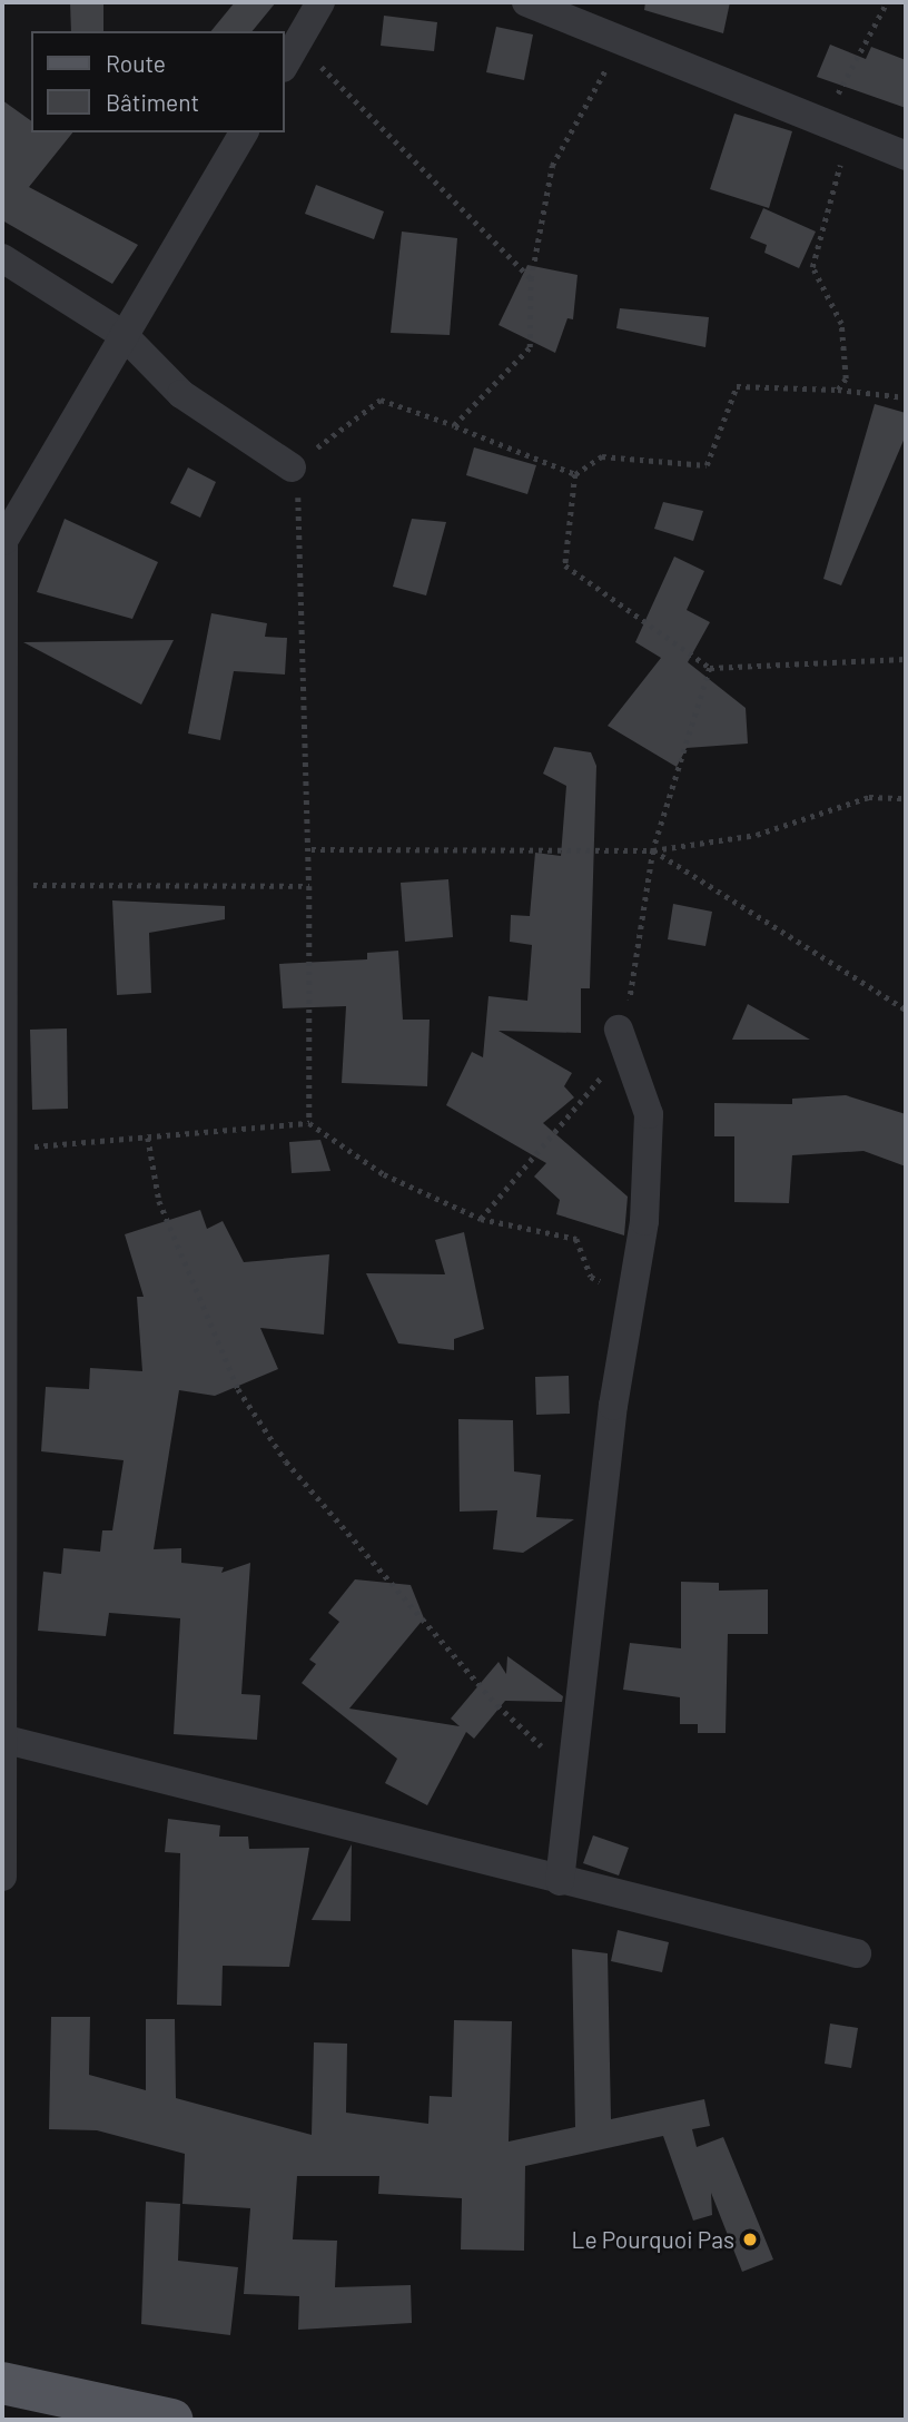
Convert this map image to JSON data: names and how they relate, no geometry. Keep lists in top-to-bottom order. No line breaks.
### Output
{"places":["Le Pourquoi Pas"],"legend":["Route","Bâtiment"]}
